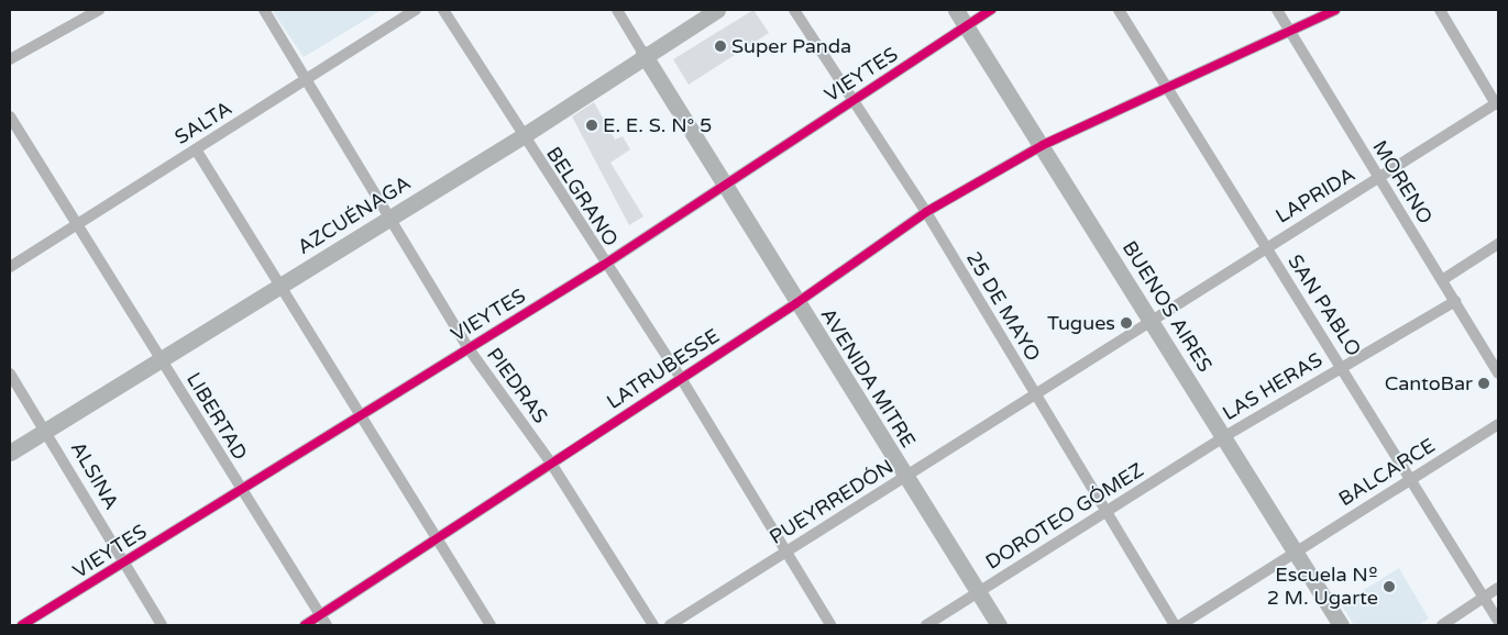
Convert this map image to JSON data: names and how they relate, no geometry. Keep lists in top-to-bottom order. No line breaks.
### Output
{"streets":{"street":["VIEYTES","SALTA","MORENO","LAPRIDA","BELGRANO","AZCUÉNAGA","SAN PABLO","25 DE MAYO","BUENOS AIRES","LATRUBESSE","AVENIDA MITRE","PIEDRAS","LAS HERAS","LIBERTAD","BALCARCE","ALSINA","PUEYRREDÓN","DOROTEO GÓMEZ"]},"crossings":[["VIEYTES","BELGRANO"],["VIEYTES","25 DE MAYO"],["VIEYTES","BUENOS AIRES"],["VIEYTES","AVENIDA MITRE"],["VIEYTES","PIEDRAS"],["VIEYTES","LIBERTAD"],["VIEYTES","ALSINA"],["SALTA","PIEDRAS"],["SALTA","LIBERTAD"],["MORENO","LAPRIDA"],["MORENO","LATRUBESSE"],["MORENO","LAS HERAS"],["LAPRIDA","SAN PABLO"],["LAPRIDA","BUENOS AIRES"],["LAPRIDA","PUEYRREDÓN"],["BELGRANO","AZCUÉNAGA"],["BELGRANO","LATRUBESSE"],["BELGRANO","PUEYRREDÓN"],["AZCUÉNAGA","AVENIDA MITRE"],["AZCUÉNAGA","PIEDRAS"],["AZCUÉNAGA","LIBERTAD"],["AZCUÉNAGA","ALSINA"],["SAN PABLO","LATRUBESSE"],["SAN PABLO","LAS HERAS"],["SAN PABLO","BALCARCE"],["25 DE MAYO","LATRUBESSE"],["25 DE MAYO","PUEYRREDÓN"],["25 DE MAYO","DOROTEO GÓMEZ"],["BUENOS AIRES","LATRUBESSE"],["BUENOS AIRES","LAS HERAS"],["BUENOS AIRES","BALCARCE"],["BUENOS AIRES","PUEYRREDÓN"],["BUENOS AIRES","DOROTEO GÓMEZ"],["LATRUBESSE","AVENIDA MITRE"],["LATRUBESSE","PIEDRAS"],["LATRUBESSE","LIBERTAD"],["AVENIDA MITRE","PUEYRREDÓN"],["AVENIDA MITRE","DOROTEO GÓMEZ"],["LAS HERAS","DOROTEO GÓMEZ"]],"places":["Super Panda","E. E. S. N° 5","Tugues","CantoBar","Escuela Nº 2 M. Ugarte"]}
